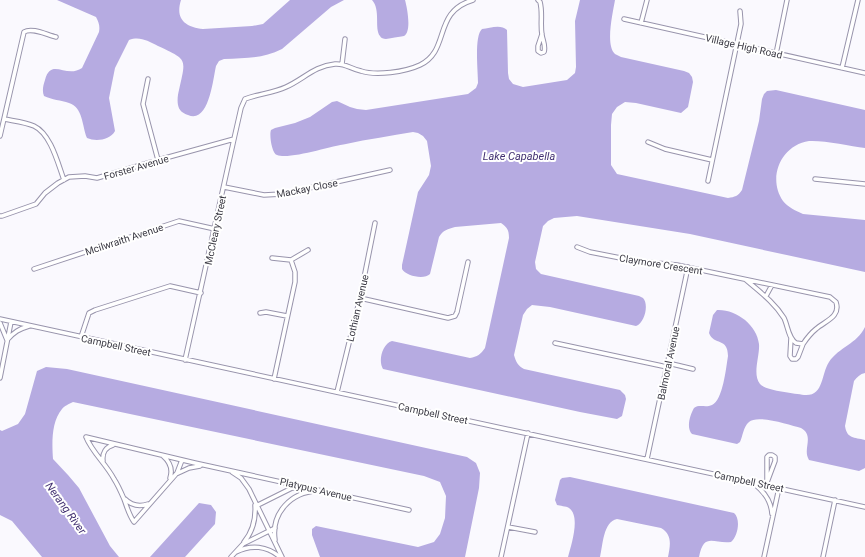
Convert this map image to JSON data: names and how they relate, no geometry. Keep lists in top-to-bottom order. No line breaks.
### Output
{"streets":{"street":["Village High Road","Forster Avenue","Mackay Close","McCleary Street","Mcilwraith Avenue","Claymore Crescent","Lothian Avenue","Campbell Street","Balmoral Avenue","Platypus Avenue"]},"crossings":[["Forster Avenue","McCleary Street"],["Mackay Close","McCleary Street"],["McCleary Street","Mcilwraith Avenue"],["McCleary Street","Campbell Street"],["Claymore Crescent","Balmoral Avenue"],["Lothian Avenue","Campbell Street"],["Campbell Street","Balmoral Avenue"]],"water":["Lake Capabella","Nerang River"]}
